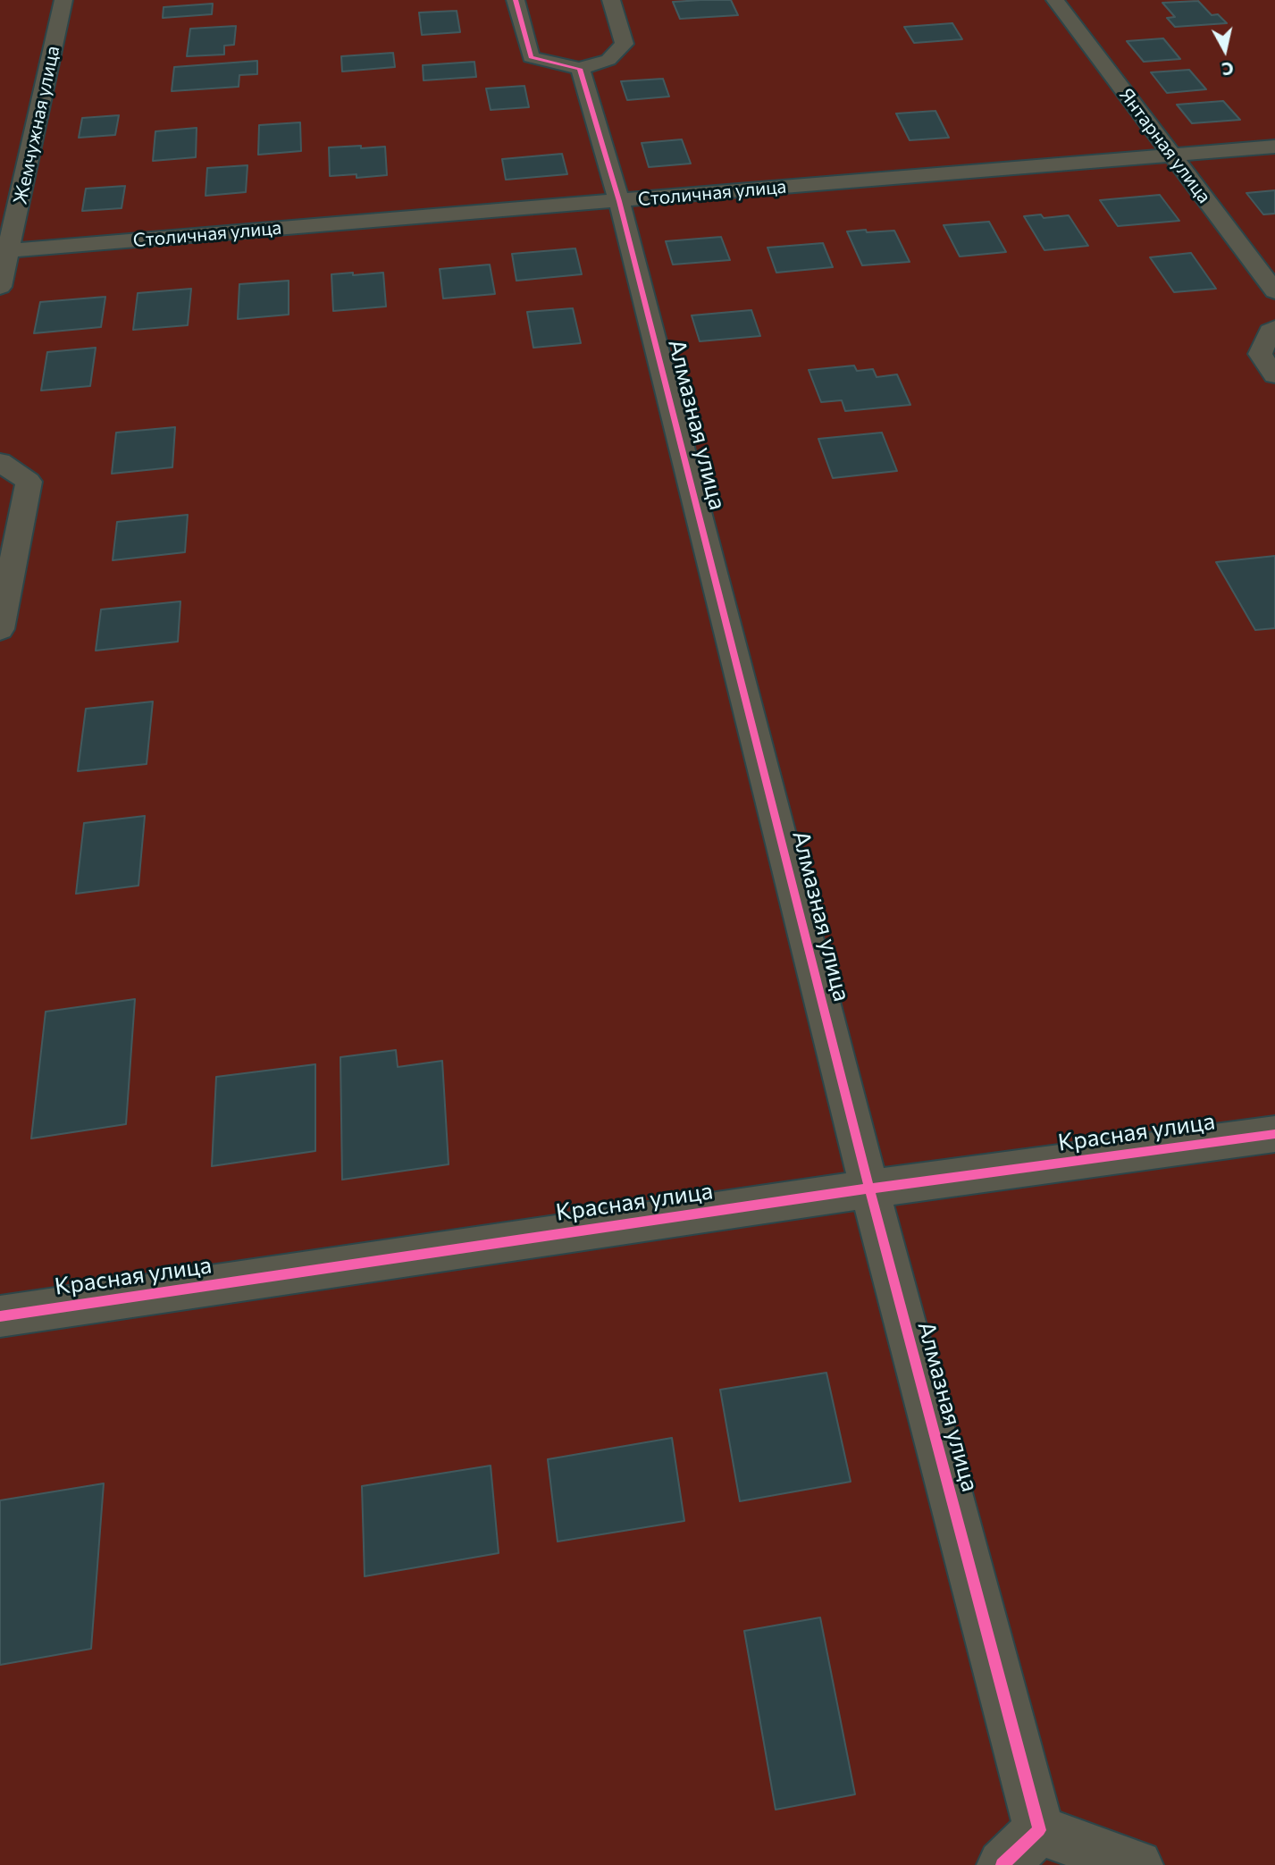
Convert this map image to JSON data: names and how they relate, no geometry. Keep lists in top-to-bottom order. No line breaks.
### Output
{"streets":{"street":["Жемчужная улица","Янтарная улица","Столичная улица","Алмазная улица","Красная улица"]},"crossings":[["Жемчужная улица","Столичная улица"],["Янтарная улица","Столичная улица"],["Столичная улица","Алмазная улица"],["Алмазная улица","Красная улица"]],"north":"bottom"}
